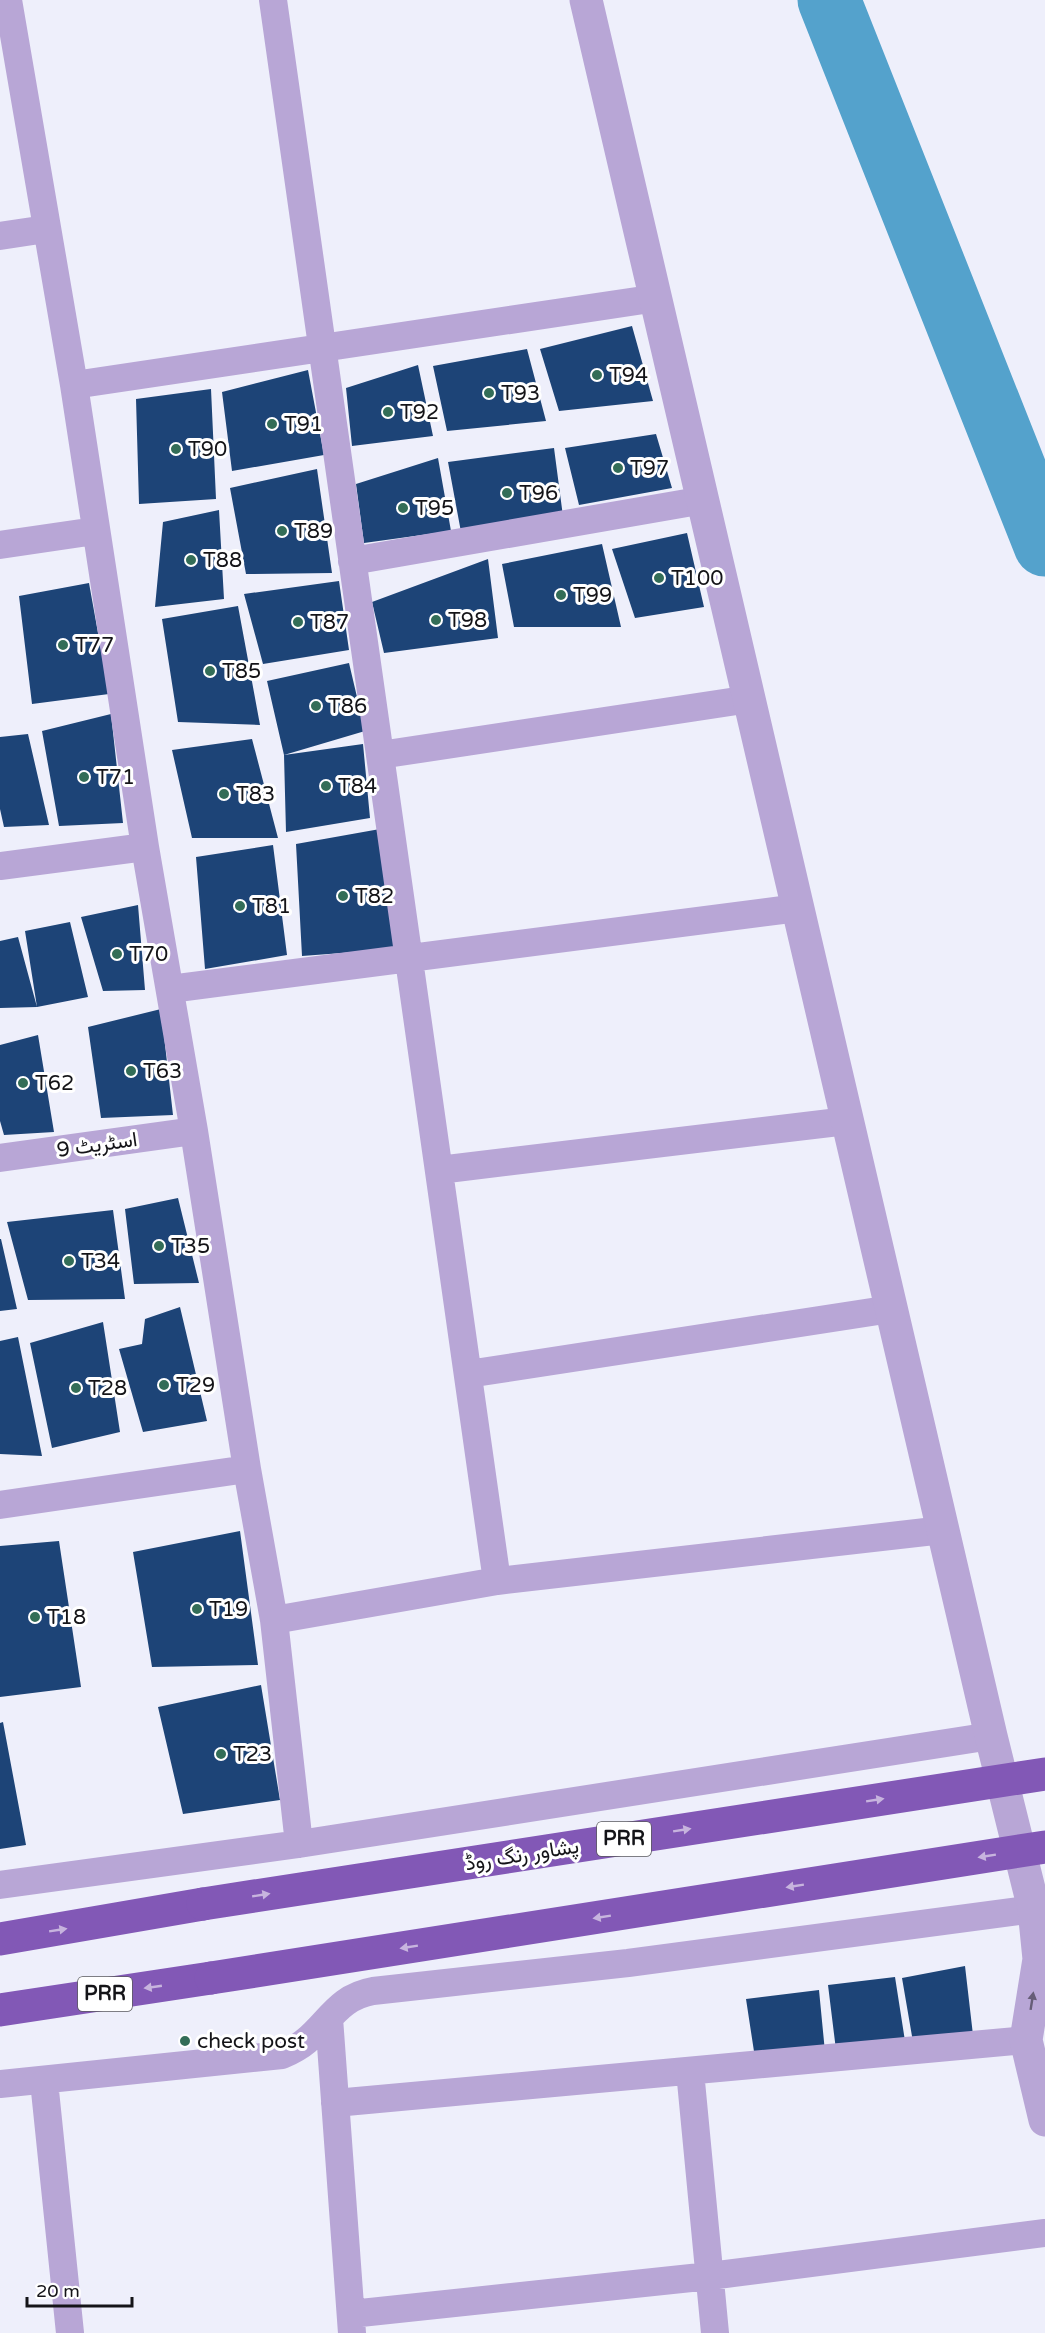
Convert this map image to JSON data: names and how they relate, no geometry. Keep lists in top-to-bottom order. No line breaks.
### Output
{"streets":{"highway":["PRR","پشاور رنگ روڈ"],"street":["اسٹریٹ 9"]},"places":["T94","T93","T92","T91","T90","T97","T96","T95","T89","T88","T100","T99","T98","T87","T77","T85","T86","T71","T84","T83","T82","T81","T70","T63","T62","T35","T34","T29","T28","T19","T18","T23","check post"],"scale_bar":"20 m"}
